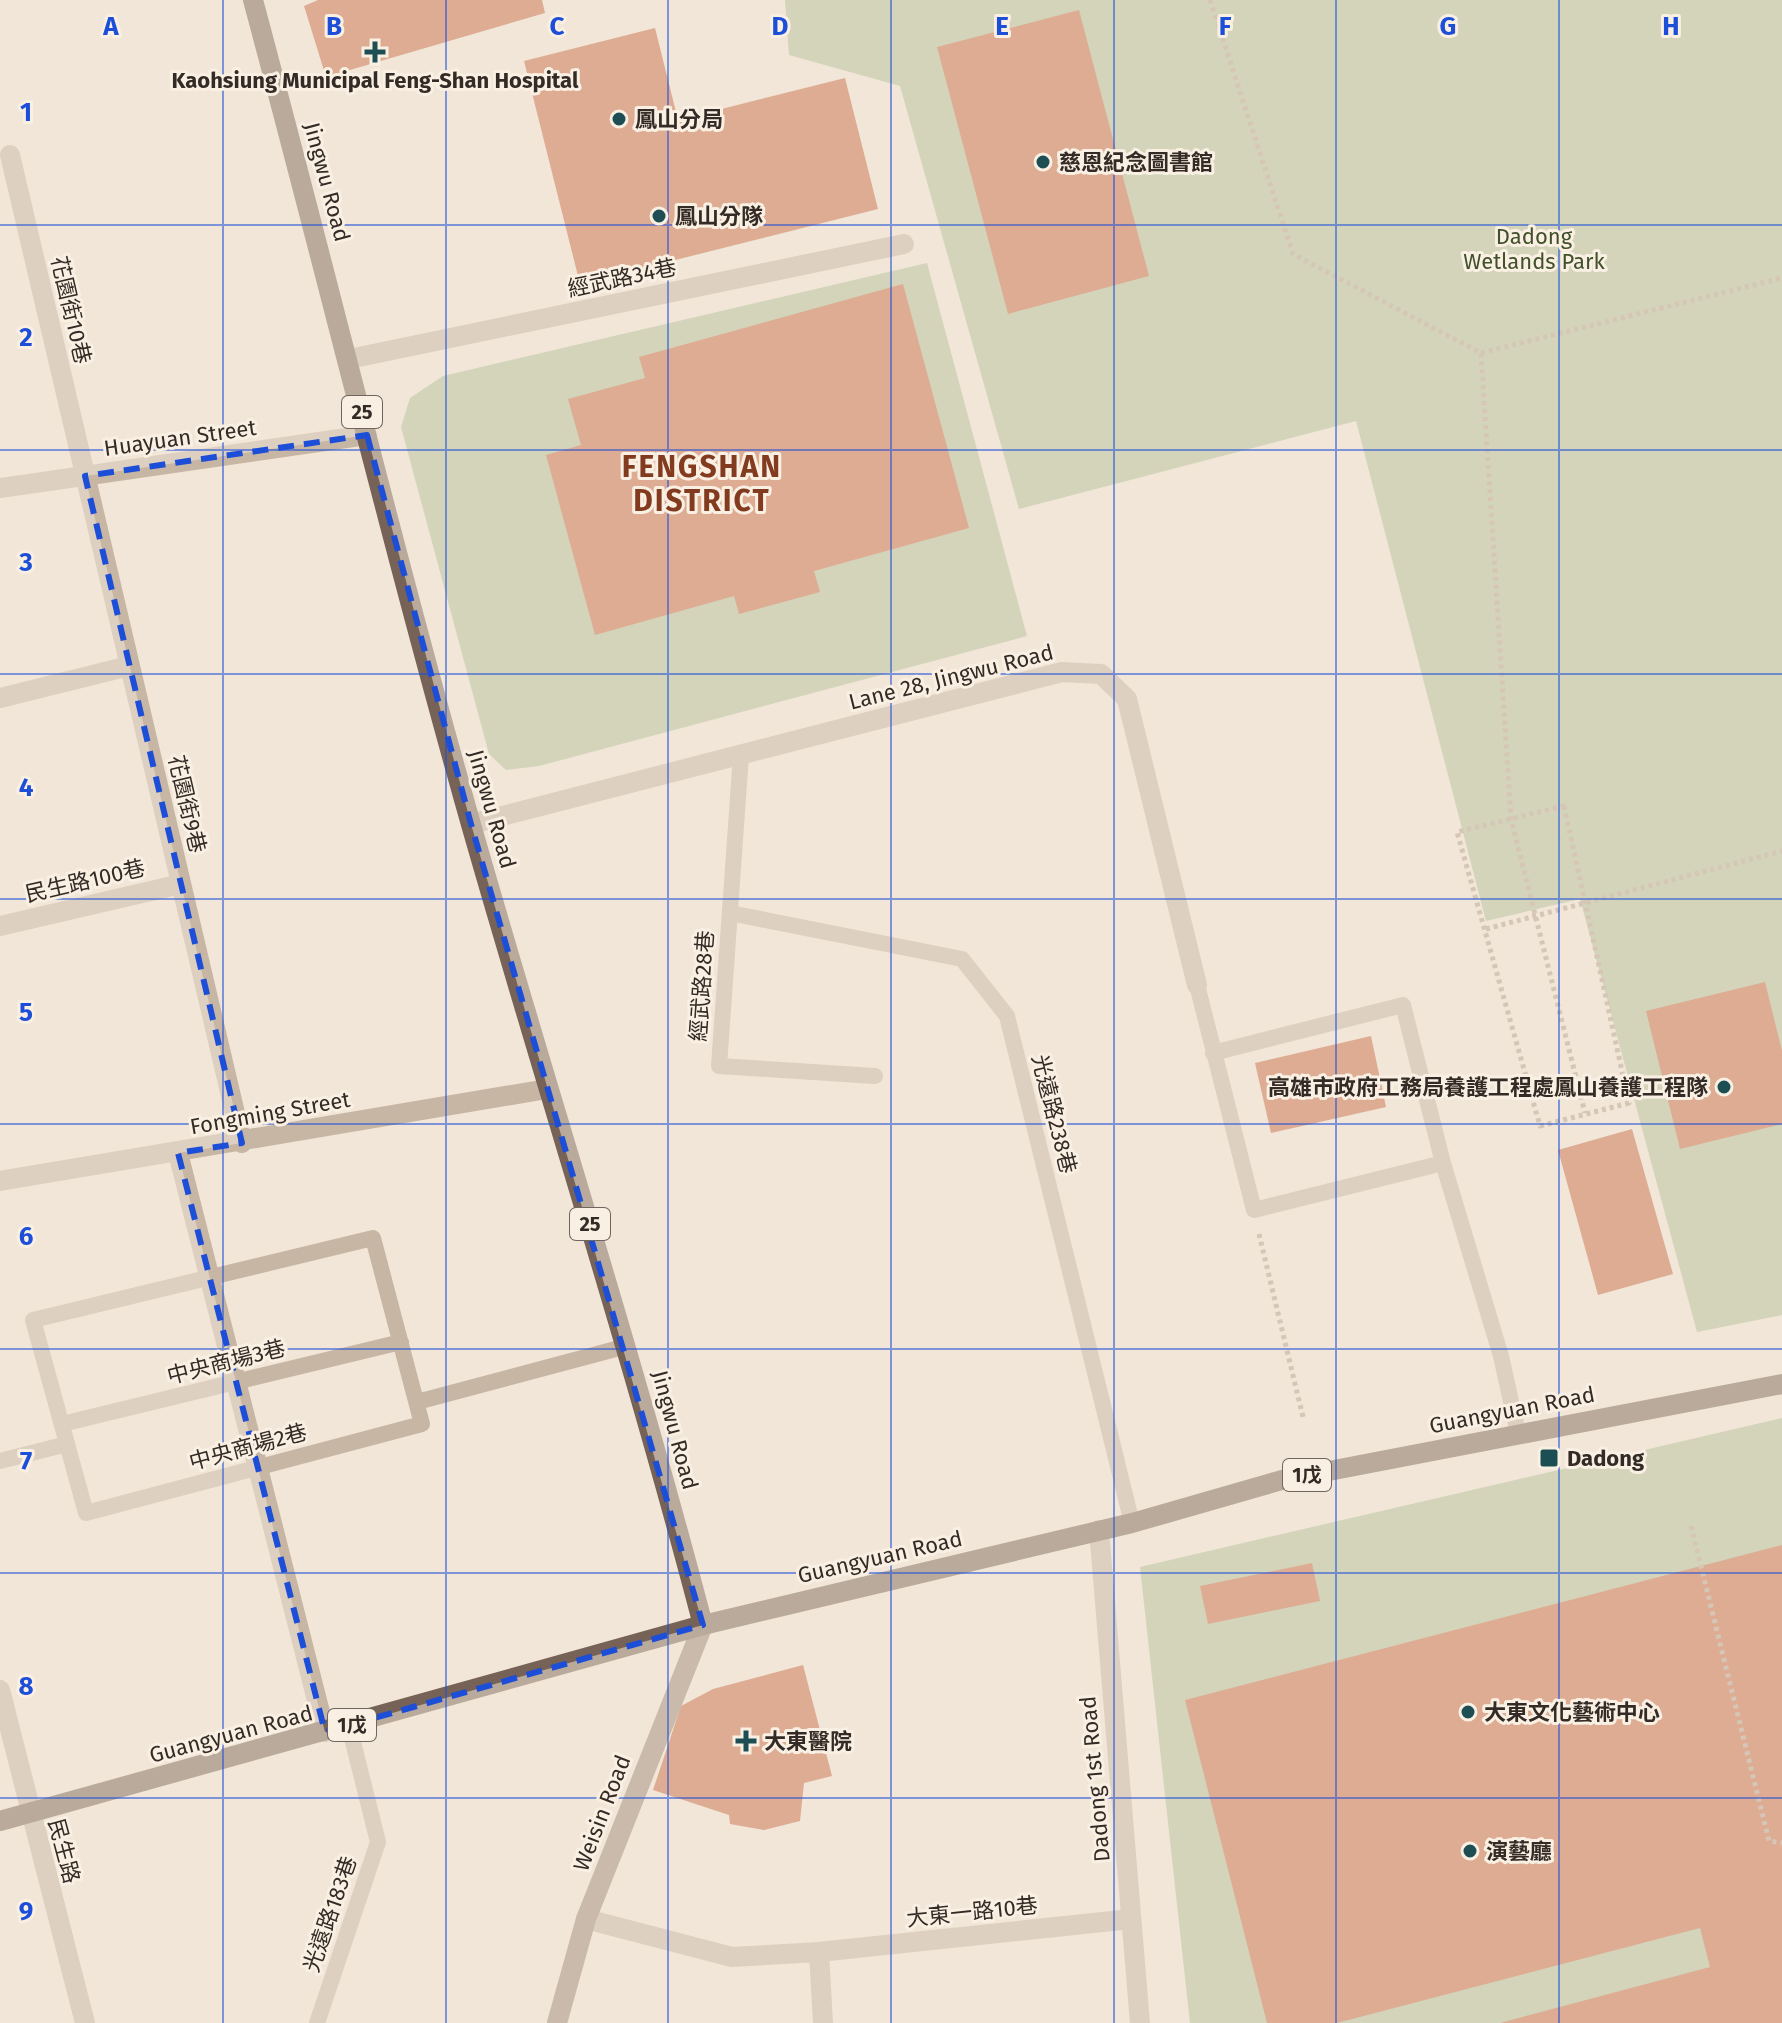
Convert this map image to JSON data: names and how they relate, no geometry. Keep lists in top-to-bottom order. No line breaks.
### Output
{"streets":{"main road":["Jingwu Road","25","Guangyuan Road","1戊","Weisin Road"],"street":["經武路34巷","花園街10巷","Huayuan Street","Lane 28, Jingwu Road","花園街9巷","民生路100巷","Fongming Street","Dadong 1st Road","民生路","大東一路10巷"],"lane":["經武路28巷","光遠路238巷","中央商場3巷","中央商場2巷","光遠路183巷"]},"crossings":[["Jingwu Road","經武路34巷"],["Jingwu Road","Huayuan Street"],["Jingwu Road","Lane 28, Jingwu Road"],["Jingwu Road","Fongming Street"],["Jingwu Road","Guangyuan Road"],["Jingwu Road","Weisin Road"],["花園街10巷","Huayuan Street"],["花園街10巷","花園街9巷"],["Huayuan Street","花園街9巷"],["Lane 28, Jingwu Road","經武路28巷"],["花園街9巷","民生路100巷"],["花園街9巷","Fongming Street"],["經武路28巷","光遠路238巷"],["光遠路238巷","Guangyuan Road"],["Guangyuan Road","Dadong 1st Road"],["Guangyuan Road","Weisin Road"],["Guangyuan Road","民生路"],["Guangyuan Road","光遠路183巷"],["Dadong 1st Road","大東一路10巷"],["Weisin Road","大東一路10巷"]],"districts":["FENGSHAN DISTRICT"],"parks":["Dadong Wetlands Park"],"places":{"health":["Kaohsiung Municipal Feng-Shan Hospital","大東醫院"],"other":["鳳山分局","慈恩紀念圖書館","鳳山分隊","高雄市政府工務局養護工程處鳳山養護工程隊","大東文化藝術中心","演藝廳"],"transit":["Dadong"]},"grid":{"columns":["A","B","C","D","E","F","G","H"],"rows":["1","2","3","4","5","6","7","8","9"]}}
